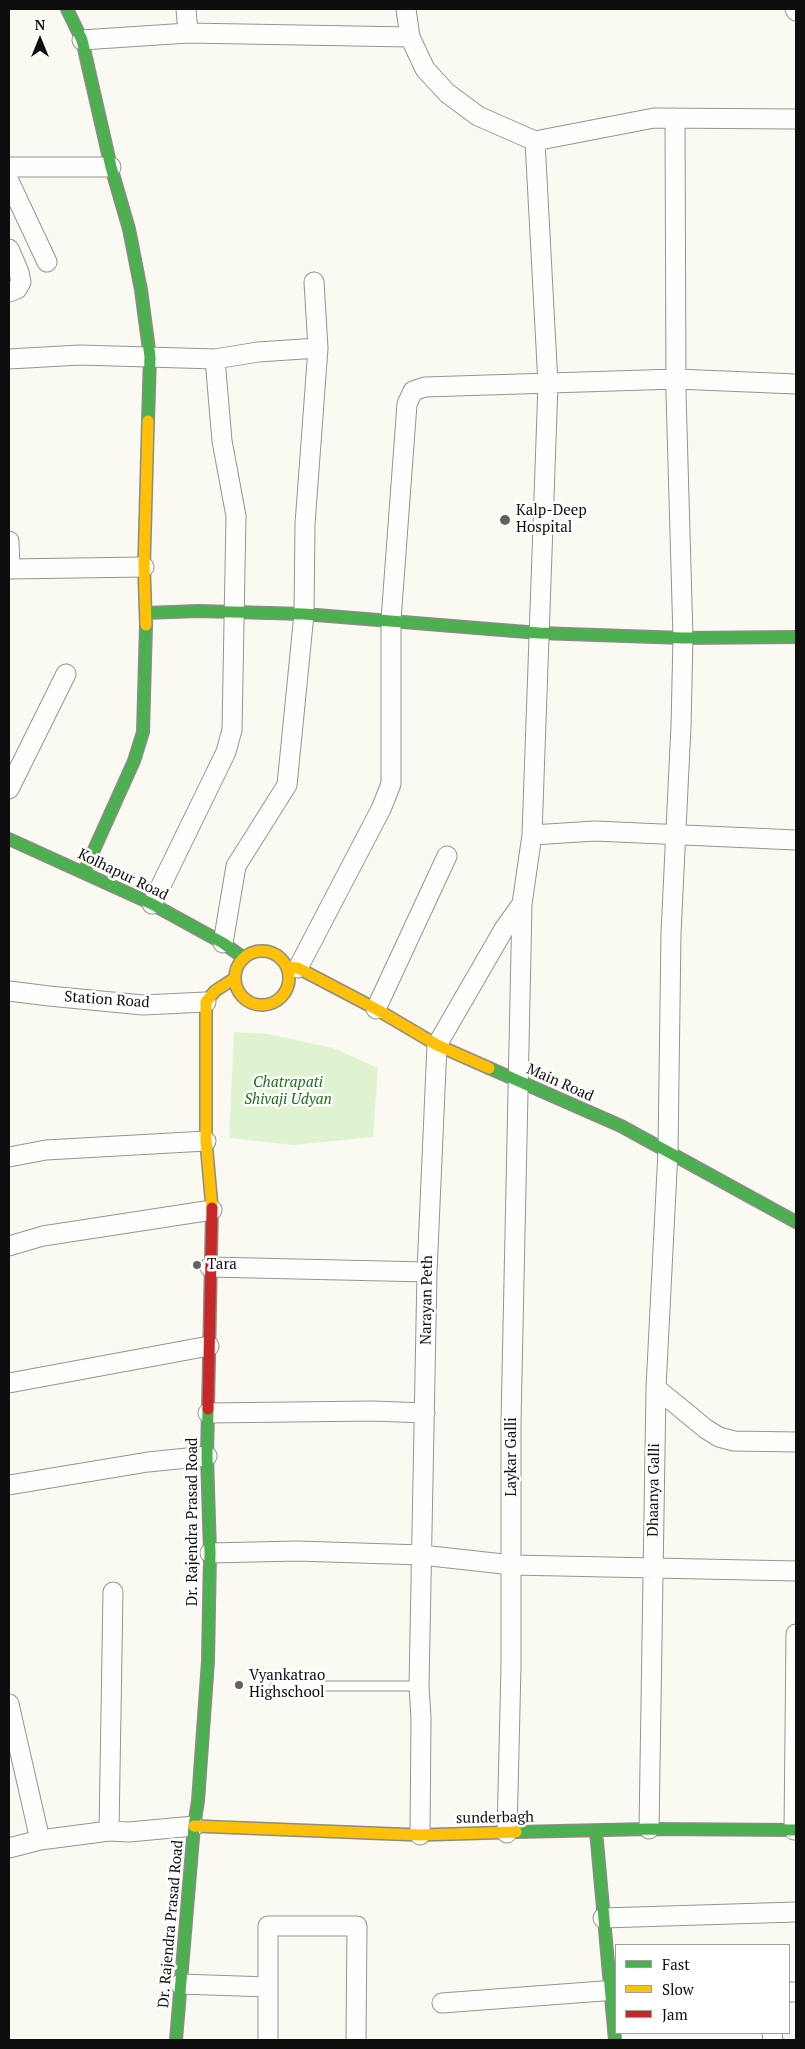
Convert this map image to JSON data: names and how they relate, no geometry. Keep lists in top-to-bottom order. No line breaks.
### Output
{"streets":{"main road":["Kolhapur Road","Main Road","Dr. Rajendra Prasad Road","sunderbagh"],"street":["Station Road","Narayan Peth","Laykar Galli","Dhaanya Galli"]},"crossings":[["Kolhapur Road","Main Road"],["Station Road","Dr. Rajendra Prasad Road"],["Main Road","Narayan Peth"],["Main Road","Laykar Galli"],["Main Road","Dhaanya Galli"],["Narayan Peth","sunderbagh"],["Laykar Galli","sunderbagh"],["Dhaanya Galli","sunderbagh"],["Dr. Rajendra Prasad Road","sunderbagh"]],"parks":["Chatrapati Shivaji Udyan"],"places":["Kalp-Deep Hospital","Tara","Vyankatrao Highschool"],"legend":["Fast","Slow","Jam"],"north":"top"}
